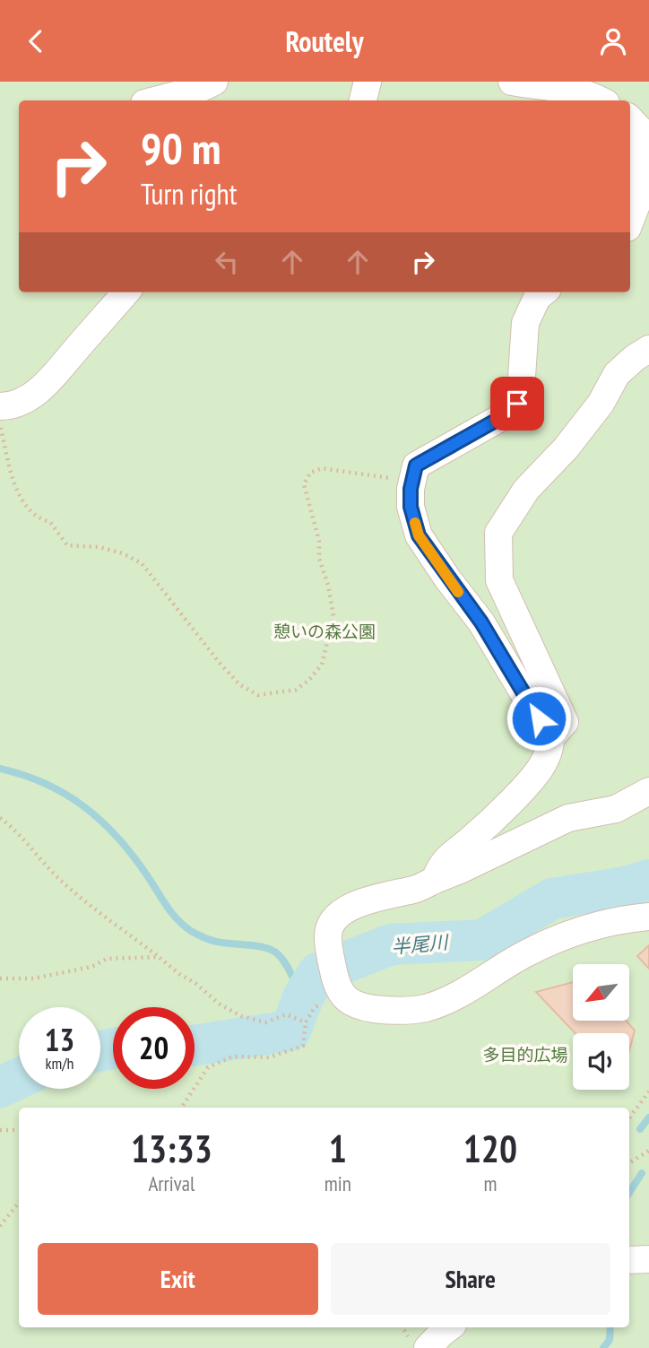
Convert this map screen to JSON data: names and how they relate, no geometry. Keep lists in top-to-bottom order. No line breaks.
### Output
{"water":["半尾川"],"parks":["憩いの森公園","多目的広場"],"north":"bottom left","page":{"header":"Routely","turn":["90 m","Turn right"],"speed":"13 km/h","limit":"20","eta":["13:33","Arrival","1","min","120","m"],"buttons":["Exit","Share"]}}
